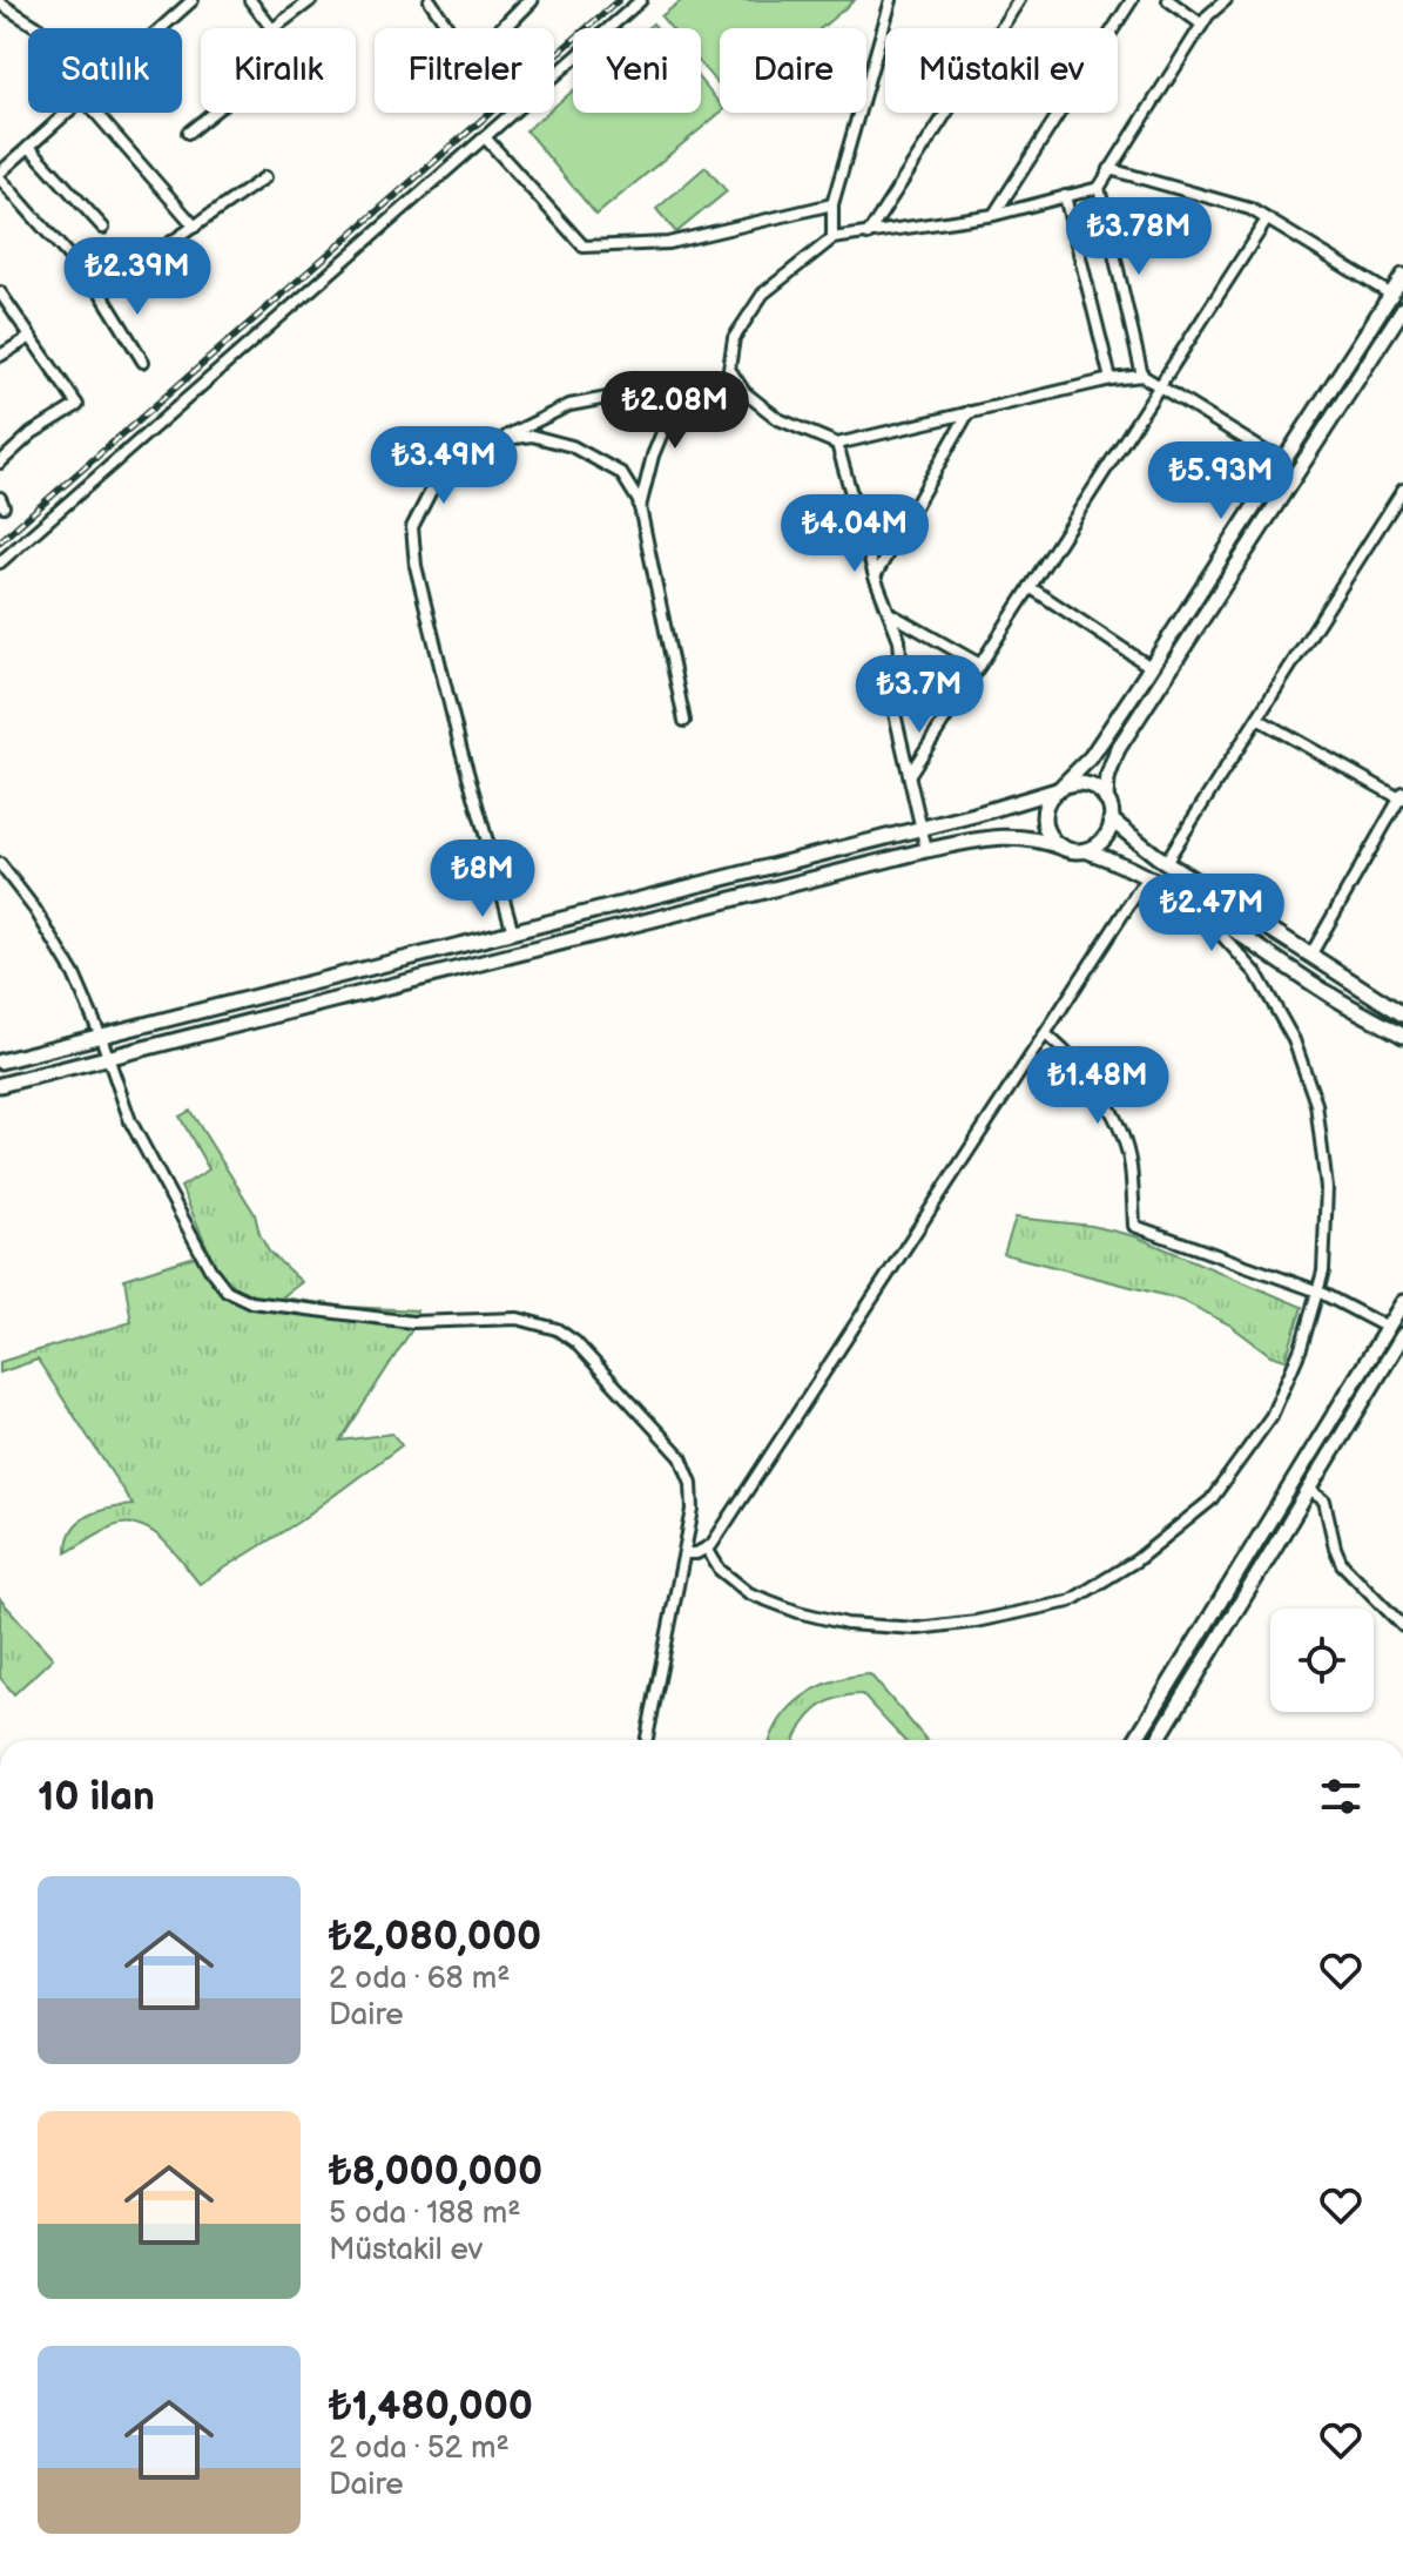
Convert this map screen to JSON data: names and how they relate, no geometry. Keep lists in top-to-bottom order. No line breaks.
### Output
{"page":{"chip":["Satılık","Kiralık","Filtreler","Yeni","Daire","Müstakil ev"],"price":["₺3.78M","₺2.39M","₺2.08M","₺3.49M","₺5.93M","₺4.04M","₺3.7M","₺8M","₺2.47M","₺1.48M"],"heading":"10 ilan","list":[{"name":"₺2,080,000","note":"2 oda · 68 m² · Daire"},{"name":"₺8,000,000","note":"5 oda · 188 m² · Müstakil ev"},{"name":"₺1,480,000","note":"2 oda · 52 m² · Daire"}]}}
